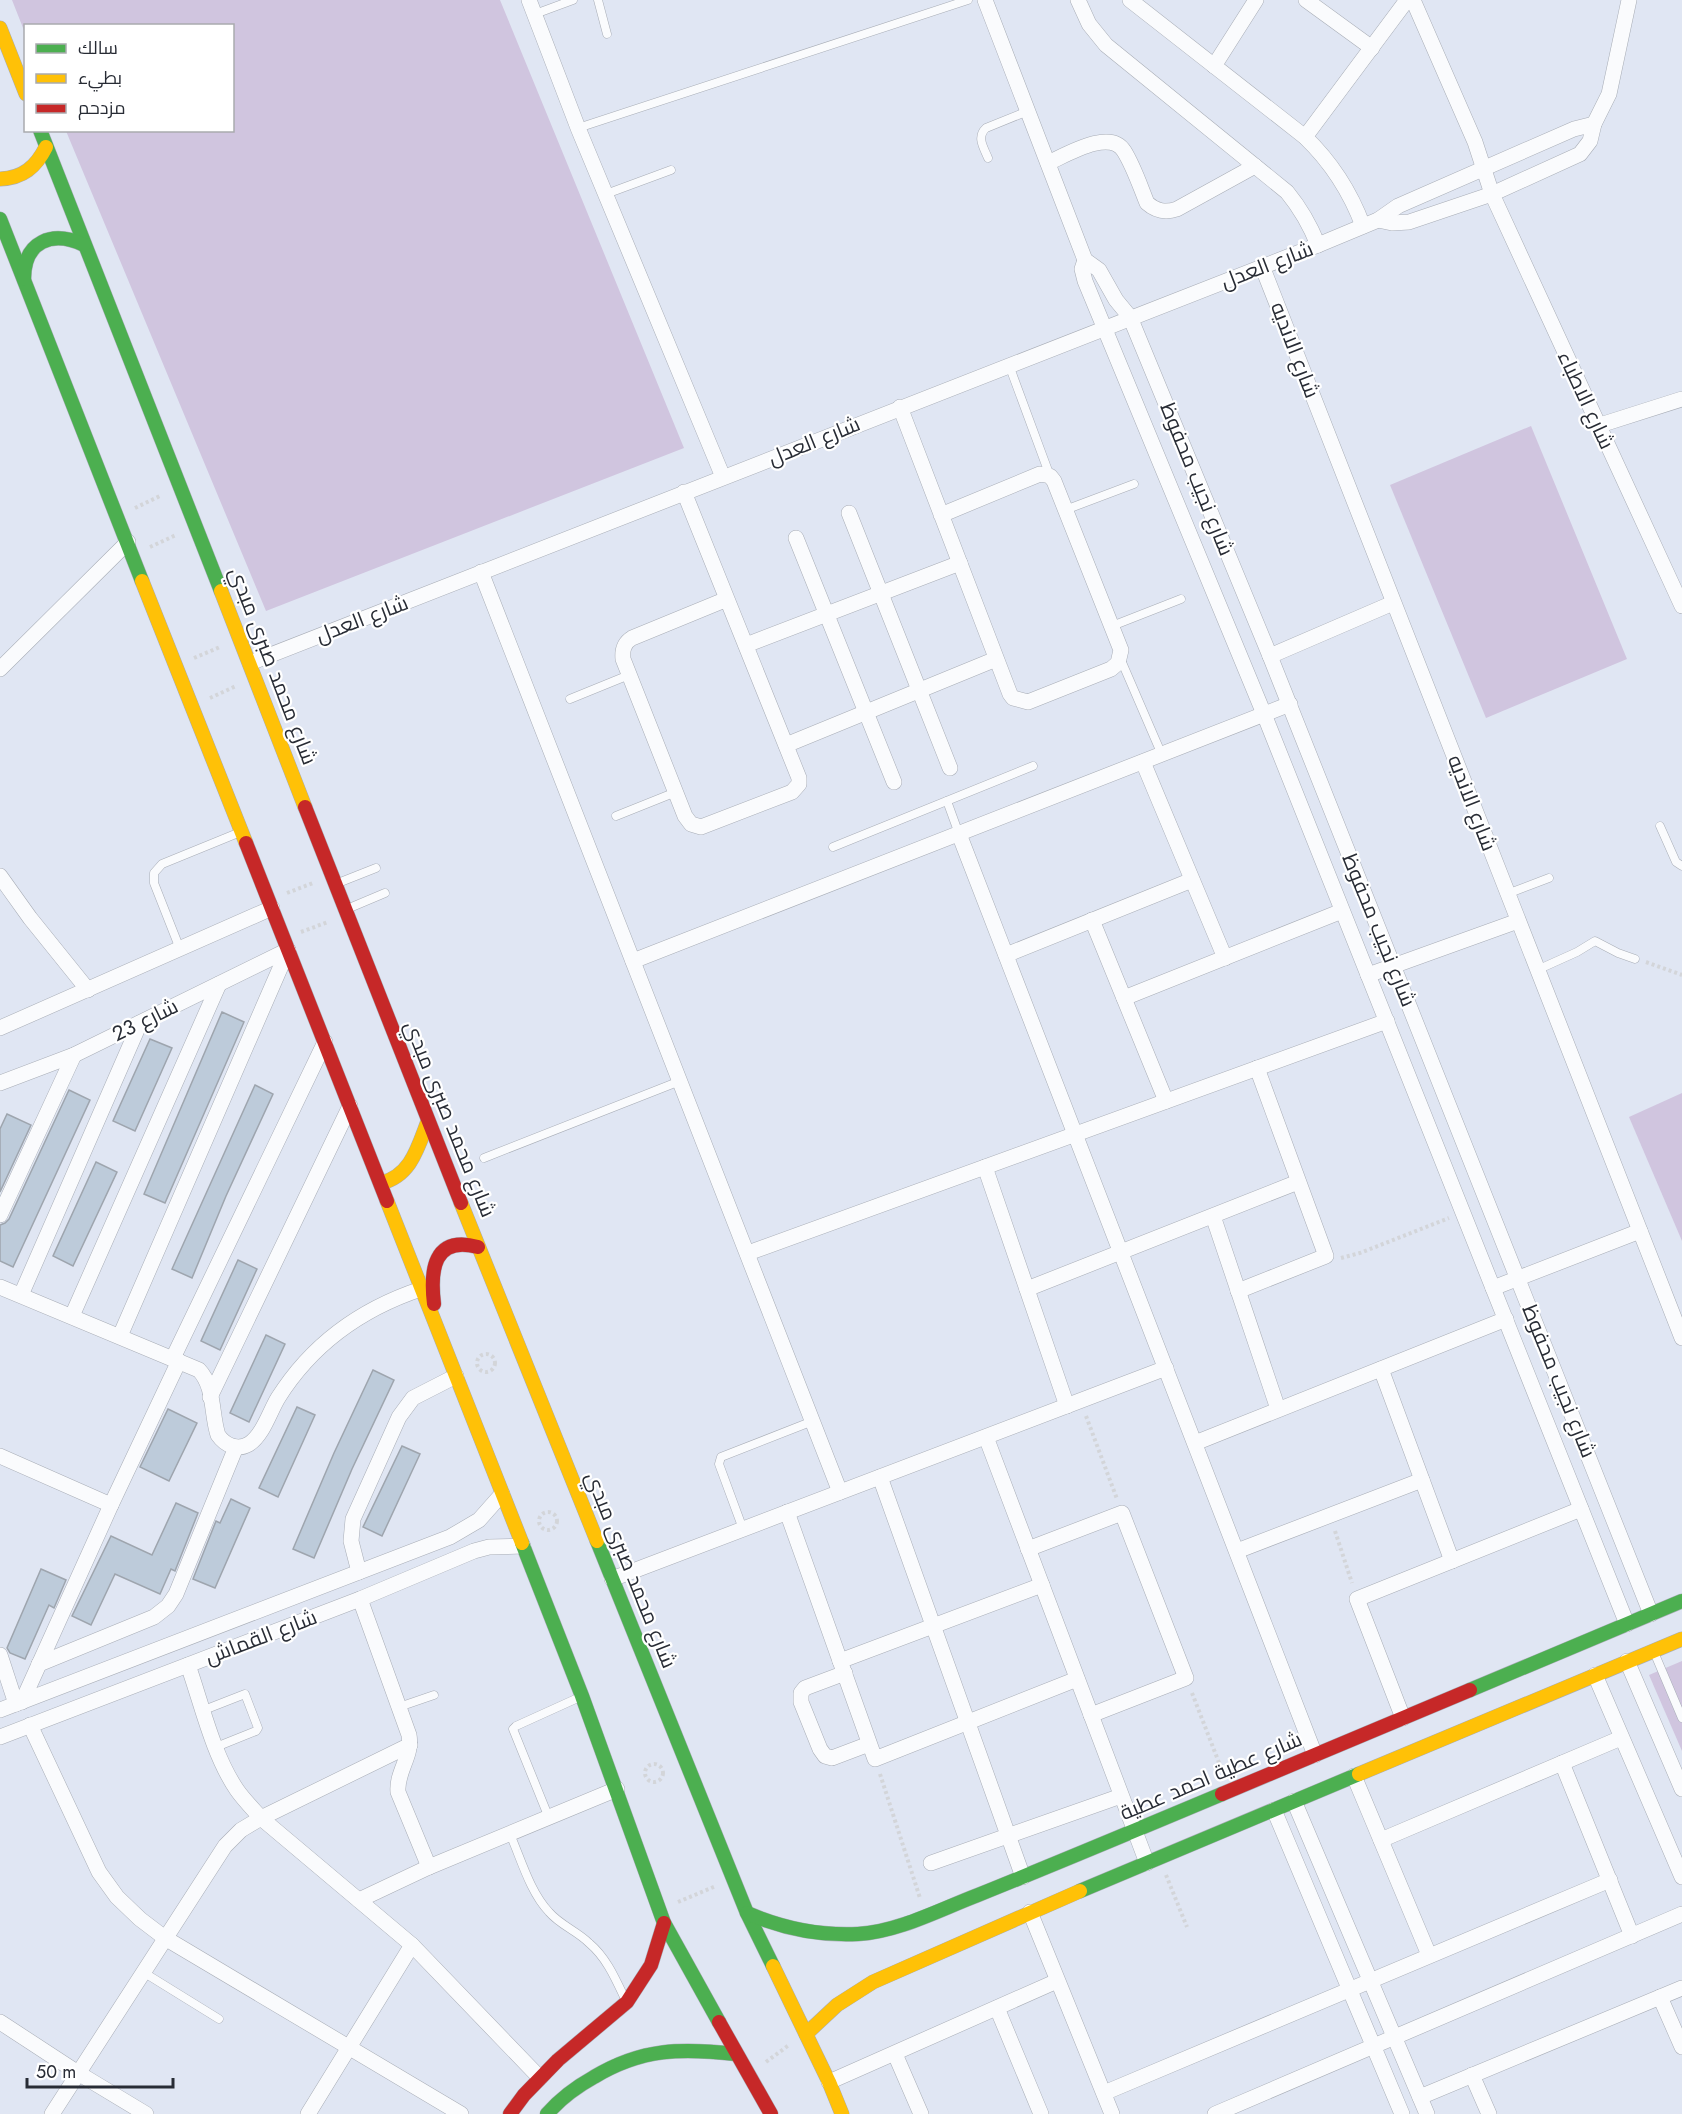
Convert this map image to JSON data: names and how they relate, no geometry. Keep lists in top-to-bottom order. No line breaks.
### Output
{"streets":{"main road":["شارع محمد صبرى مبدي","شارع عطية احمد عطية"],"street":["شارع العدل","شارع الانديه","شارع الاطباء","شارع نجيب محفوظ","شارع 23","شارع القماش"]},"crossings":[["شارع العدل","شارع الانديه"],["شارع العدل","شارع الاطباء"],["شارع العدل","شارع نجيب محفوظ"],["شارع العدل","شارع محمد صبرى مبدي"],["شارع نجيب محفوظ","شارع عطية احمد عطية"],["شارع محمد صبرى مبدي","شارع عطية احمد عطية"]],"legend":["سالك","بطيء","مزدحم"],"scale_bar":"50 m"}
